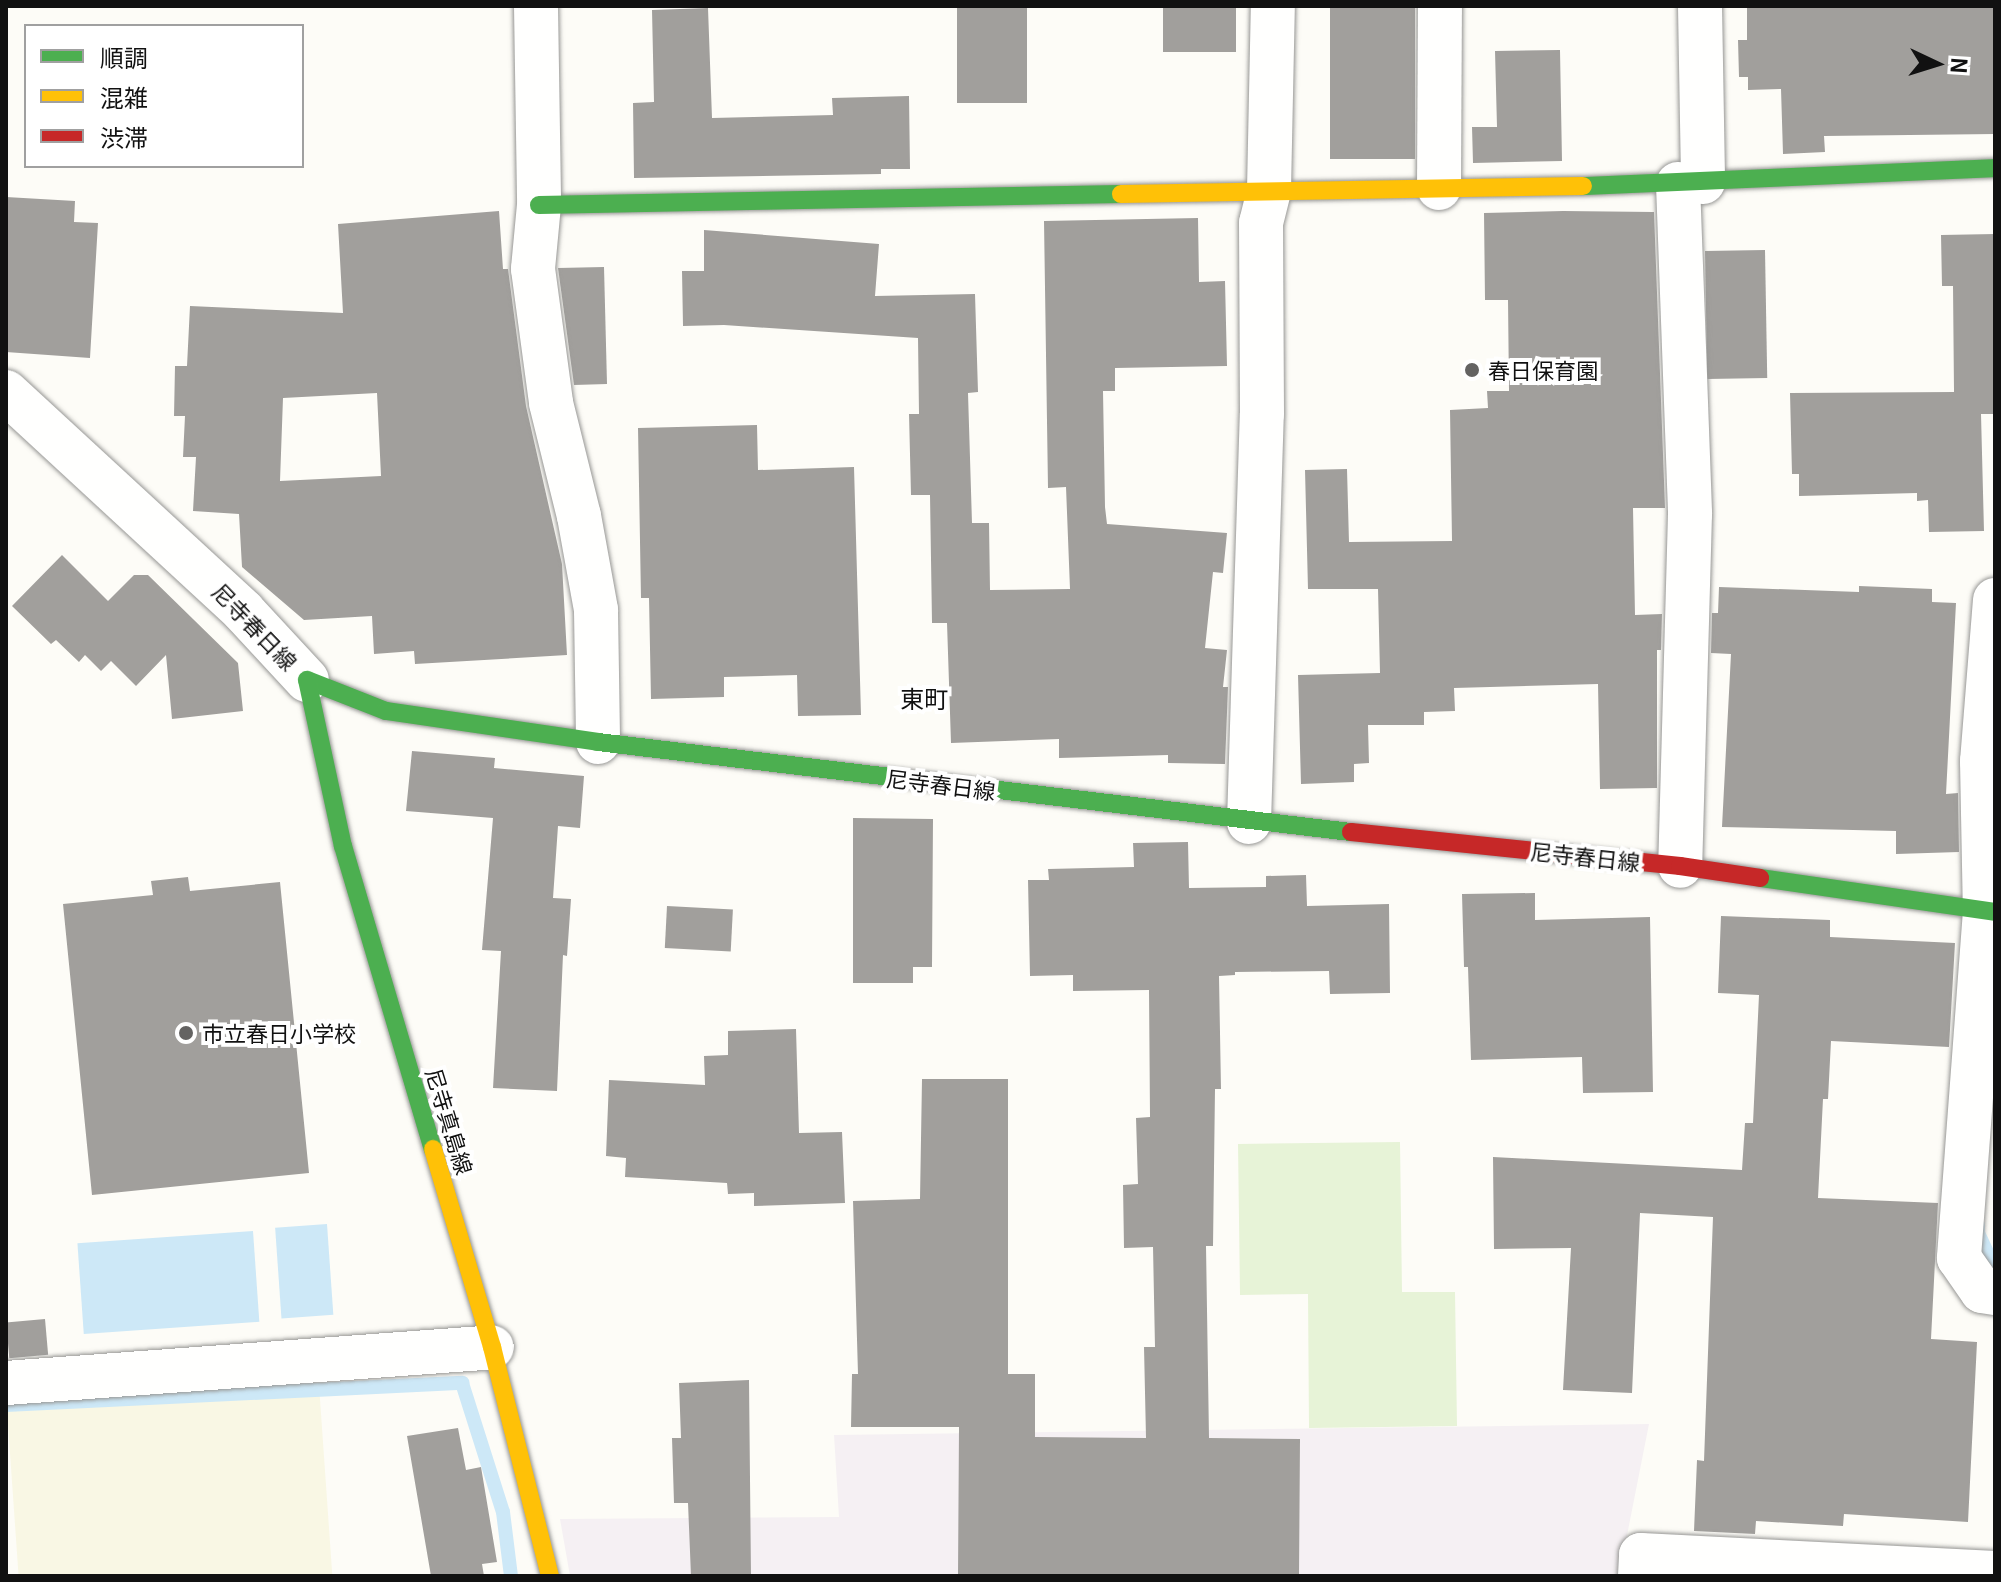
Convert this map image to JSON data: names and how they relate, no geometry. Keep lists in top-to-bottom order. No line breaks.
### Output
{"streets":{"street":["尼寺春日線","尼寺真島線"]},"crossings":[["尼寺春日線","尼寺真島線"]],"districts":["東町"],"places":["春日保育園","市立春日小学校"],"legend":["順調","混雑","渋滞"],"north":"right"}
